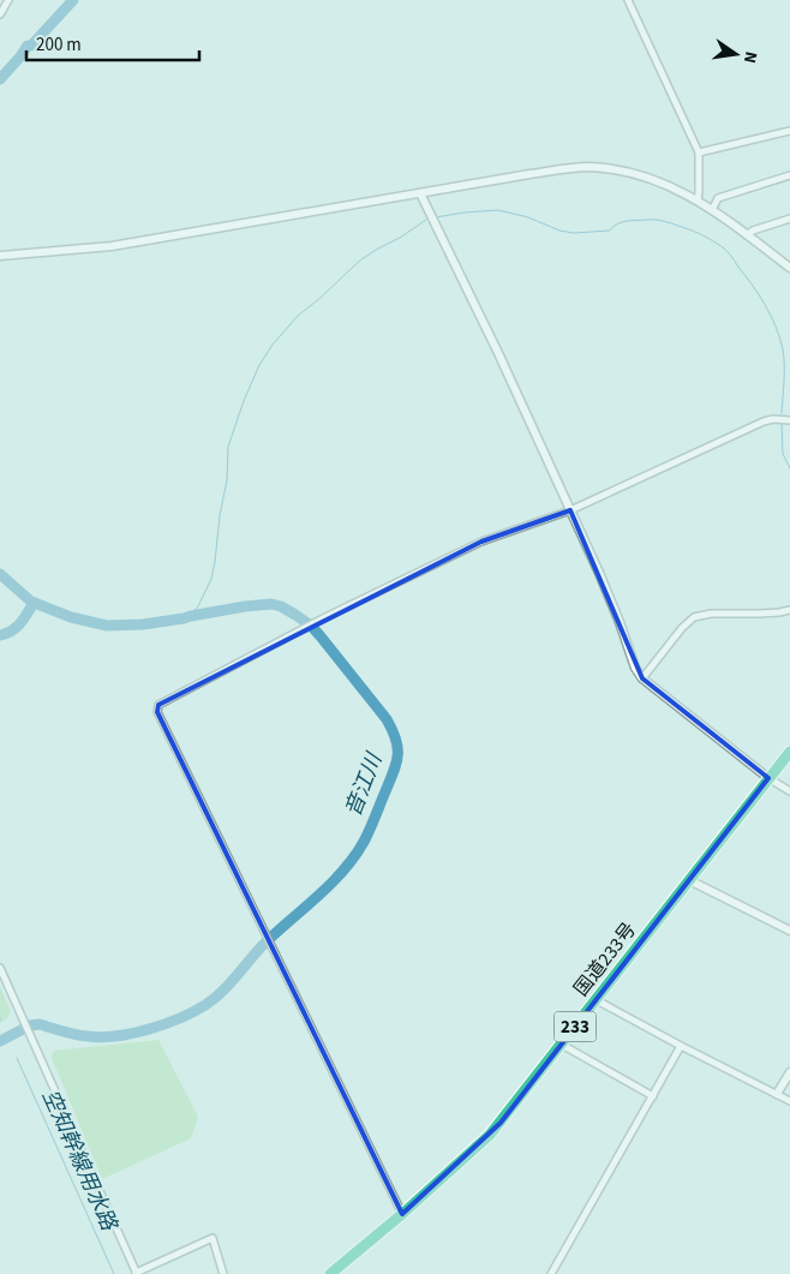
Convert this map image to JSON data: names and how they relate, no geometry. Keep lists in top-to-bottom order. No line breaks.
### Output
{"streets":{"highway":["国道233号","233"]},"water":["音江川","空知幹線用水路"],"scale_bar":"200 m","north":"right"}
